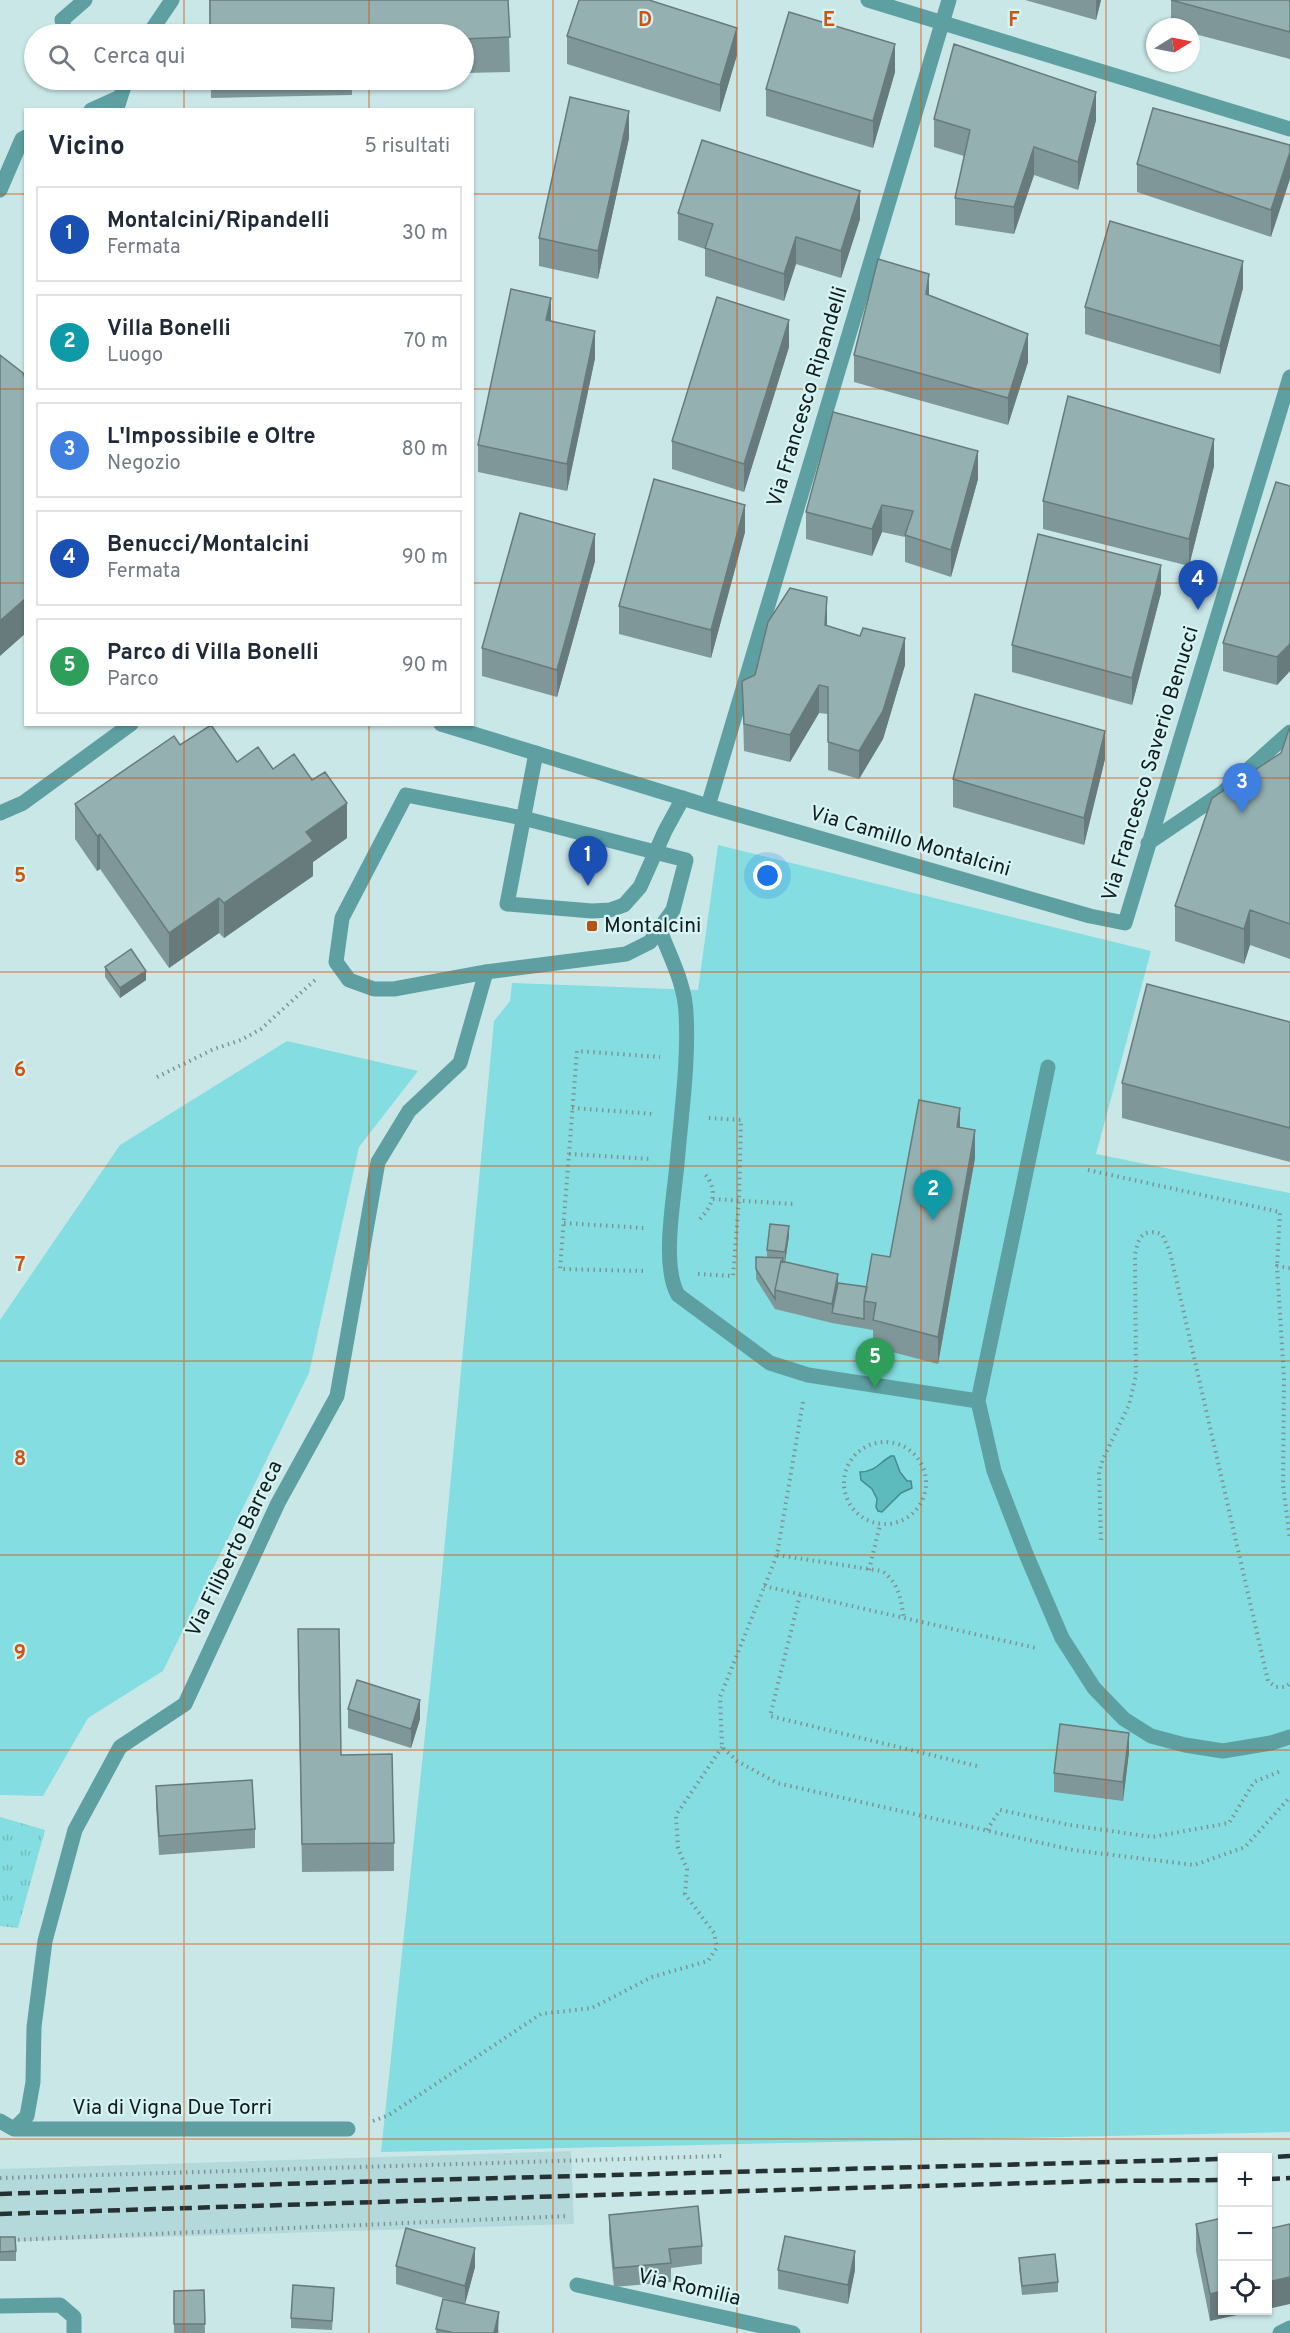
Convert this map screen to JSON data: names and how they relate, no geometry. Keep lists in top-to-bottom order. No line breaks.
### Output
{"streets":{"street":["Via Francesco Ripandelli","Via Francesco Saverio Benucci","Via Camillo Montalcini","Via Filiberto Barreca","Via di Vigna Due Torri","Via Romilia"]},"crossings":[["Via Francesco Ripandelli","Via Camillo Montalcini"],["Via Francesco Saverio Benucci","Via Camillo Montalcini"],["Via Filiberto Barreca","Via di Vigna Due Torri"]],"places":{"transit":["Montalcini"]},"north":"right","page":{"search":"Cerca qui","heading":["Vicino","5 risultati"],"list":[{"mark":"1","name":"Montalcini/Ripandelli","note":"Fermata","value":"30 m"},{"mark":"2","name":"Villa Bonelli","note":"Luogo","value":"70 m"},{"mark":"3","name":"L'Impossibile e Oltre","note":"Negozio","value":"80 m"},{"mark":"4","name":"Benucci/Montalcini","note":"Fermata","value":"90 m"},{"mark":"5","name":"Parco di Villa Bonelli","note":"Parco","value":"90 m"}],"pins":["4","3","1","2","5"],"map_buttons":["+","−"]},"grid":{"columns":["D","E","F"],"rows":["5","6","7","8","9"]}}
